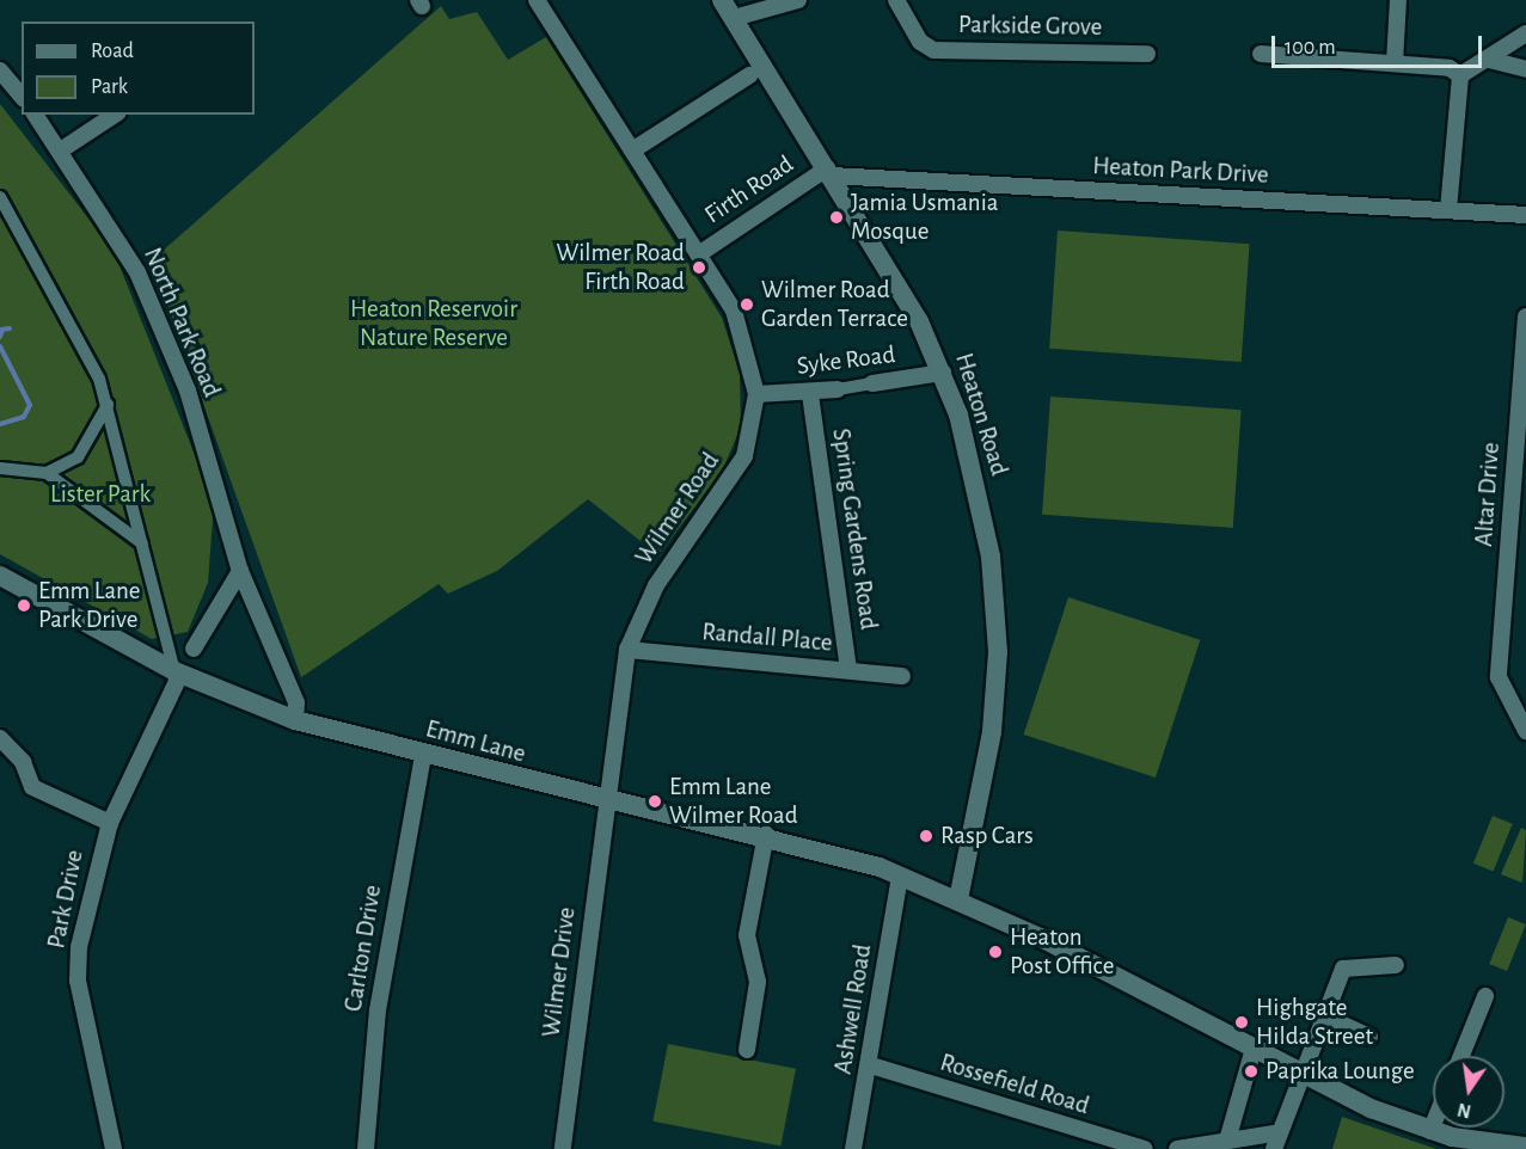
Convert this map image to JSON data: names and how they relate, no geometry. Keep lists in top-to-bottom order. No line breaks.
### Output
{"streets":{"street":["Parkside Grove","Heaton Park Drive","Firth Road","North Park Road","Syke Road","Heaton Road","Altar Drive","Wilmer Road","Spring Gardens Road","Randall Place","Emm Lane","Park Drive","Carlton Drive","Wilmer Drive","Ashwell Road","Rossefield Road"]},"crossings":[["Heaton Park Drive","Firth Road"],["Heaton Park Drive","Heaton Road"],["Firth Road","Heaton Road"],["Firth Road","Wilmer Road"],["Syke Road","Heaton Road"],["Syke Road","Wilmer Road"],["Syke Road","Spring Gardens Road"],["Heaton Road","Emm Lane"],["Wilmer Road","Randall Place"],["Wilmer Road","Emm Lane"],["Wilmer Road","Wilmer Drive"],["Spring Gardens Road","Randall Place"],["Emm Lane","Park Drive"],["Emm Lane","Carlton Drive"],["Emm Lane","Wilmer Drive"],["Emm Lane","Ashwell Road"],["Ashwell Road","Rossefield Road"]],"parks":["Heaton Reservoir Nature Reserve","Lister Park"],"places":["Jamia Usmania Mosque","Wilmer Road Firth Road","Wilmer Road Garden Terrace","Emm Lane Park Drive","Emm Lane Wilmer Road","Rasp Cars","Heaton Post Office","Highgate Hilda Street","Paprika Lounge"],"legend":["Road","Park"],"scale_bar":"100 m","north":"bottom"}
